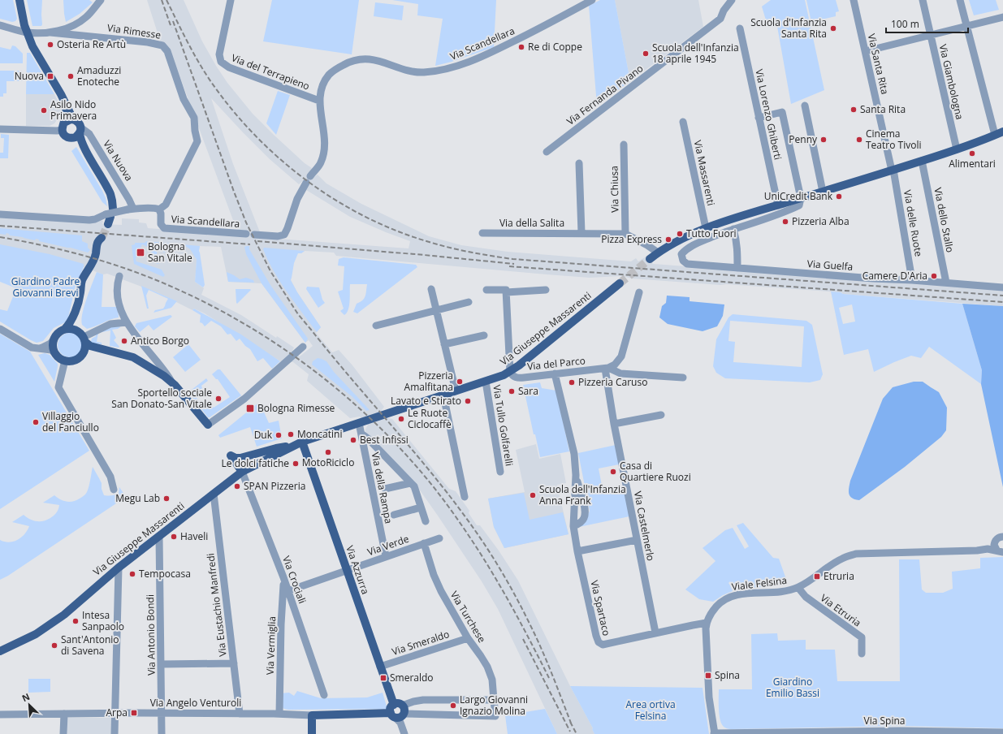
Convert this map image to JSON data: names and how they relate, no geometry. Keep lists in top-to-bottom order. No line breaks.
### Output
{"streets":{"main road":["Via Giuseppe Massarenti","Via Azzurra","Via Angelo Venturoli"],"street":["Via Rimesse","Via Scandellara","Via Santa Rita","Via del Terrapieno","Via Giambologna","Via Fernanda Pivano","Via Lorenzo Ghiberti","Via Nuova","Via Massarenti","Via Chiusa","Via dello Stallo","Via della Salita","Via delle Ruote","Via Guelfa","Via del Parco","Via Tullo Golfarelli","Via della Rampa","Via Castelmerlo","Via Verde","Via Crociali","Viale Felsina","Via Eustachio Manfredi","Via Spartaco","Via Etruria","Via Turchese","Via Antonio Bondi","Via Smeraldo","Via Vermiglia","Via Spina"]},"crossings":[["Via Rimesse","Via Scandellara"],["Via Scandellara","Via del Terrapieno"],["Via Santa Rita","Via delle Ruote"],["Via Chiusa","Via della Salita"],["Via dello Stallo","Via Guelfa"],["Via delle Ruote","Via Guelfa"],["Via Giuseppe Massarenti","Via del Parco"],["Via Giuseppe Massarenti","Via Tullo Golfarelli"],["Via Giuseppe Massarenti","Via della Rampa"],["Via Giuseppe Massarenti","Via Azzurra"],["Via Giuseppe Massarenti","Via Crociali"],["Via Giuseppe Massarenti","Via Eustachio Manfredi"],["Via Giuseppe Massarenti","Via Antonio Bondi"],["Via del Parco","Via Castelmerlo"],["Via del Parco","Via Spartaco"],["Via della Rampa","Via Verde"],["Via Castelmerlo","Via Spartaco"],["Via Verde","Via Azzurra"],["Via Verde","Via Crociali"],["Via Verde","Via Turchese"],["Via Azzurra","Via Smeraldo"],["Via Azzurra","Via Angelo Venturoli"],["Via Crociali","Via Vermiglia"],["Viale Felsina","Via Spartaco"],["Viale Felsina","Via Etruria"],["Viale Felsina","Via Spina"],["Via Eustachio Manfredi","Via Angelo Venturoli"],["Via Turchese","Via Smeraldo"],["Via Antonio Bondi","Via Angelo Venturoli"],["Via Vermiglia","Via Angelo Venturoli"]],"parks":["Giardino Padre Giovanni Brevi","Giardino Emilio Bassi","Area ortiva Felsina"],"places":{"other":["Scuola d'Infanzia Santa Rita","Osteria Re Artù","Re di Coppe","Scuola dell'Infanzia 18 aprile 1945","Amaduzzi Enoteche","Santa Rita","Asilo Nido Primavera","Penny","Cinema Teatro Tivoli","Alimentari","UniCredit Bank","Pizzeria Alba","Tutto Fuori","Pizza Express","Camere D'Aria","Antico Borgo","Pizzeria Amalfitana","Pizzeria Caruso","Sara","Sportello sociale San Donato-San Vitale","Lavato e Stirato","Le Ruote Ciclocaffè","Villaggio del Fanciullo","Moncatini","Duk","Best Infissi","MotoRiciclo","Le dolci fatiche","Casa di Quartiere Ruozi","SPAN Pizzeria","Scuola dell'Infanzia Anna Frank","Megu Lab","Haveli","Tempocasa","Intesa Sanpaolo","Sant'Antonio di Savena","Largo Giovanni Ignazio Molina"],"transit":["Nuova","Bologna San Vitale","Bologna Rimesse","Etruria","Spina","Smeraldo","Arpa"]},"scale_bar":"100 m","north":"top left"}
